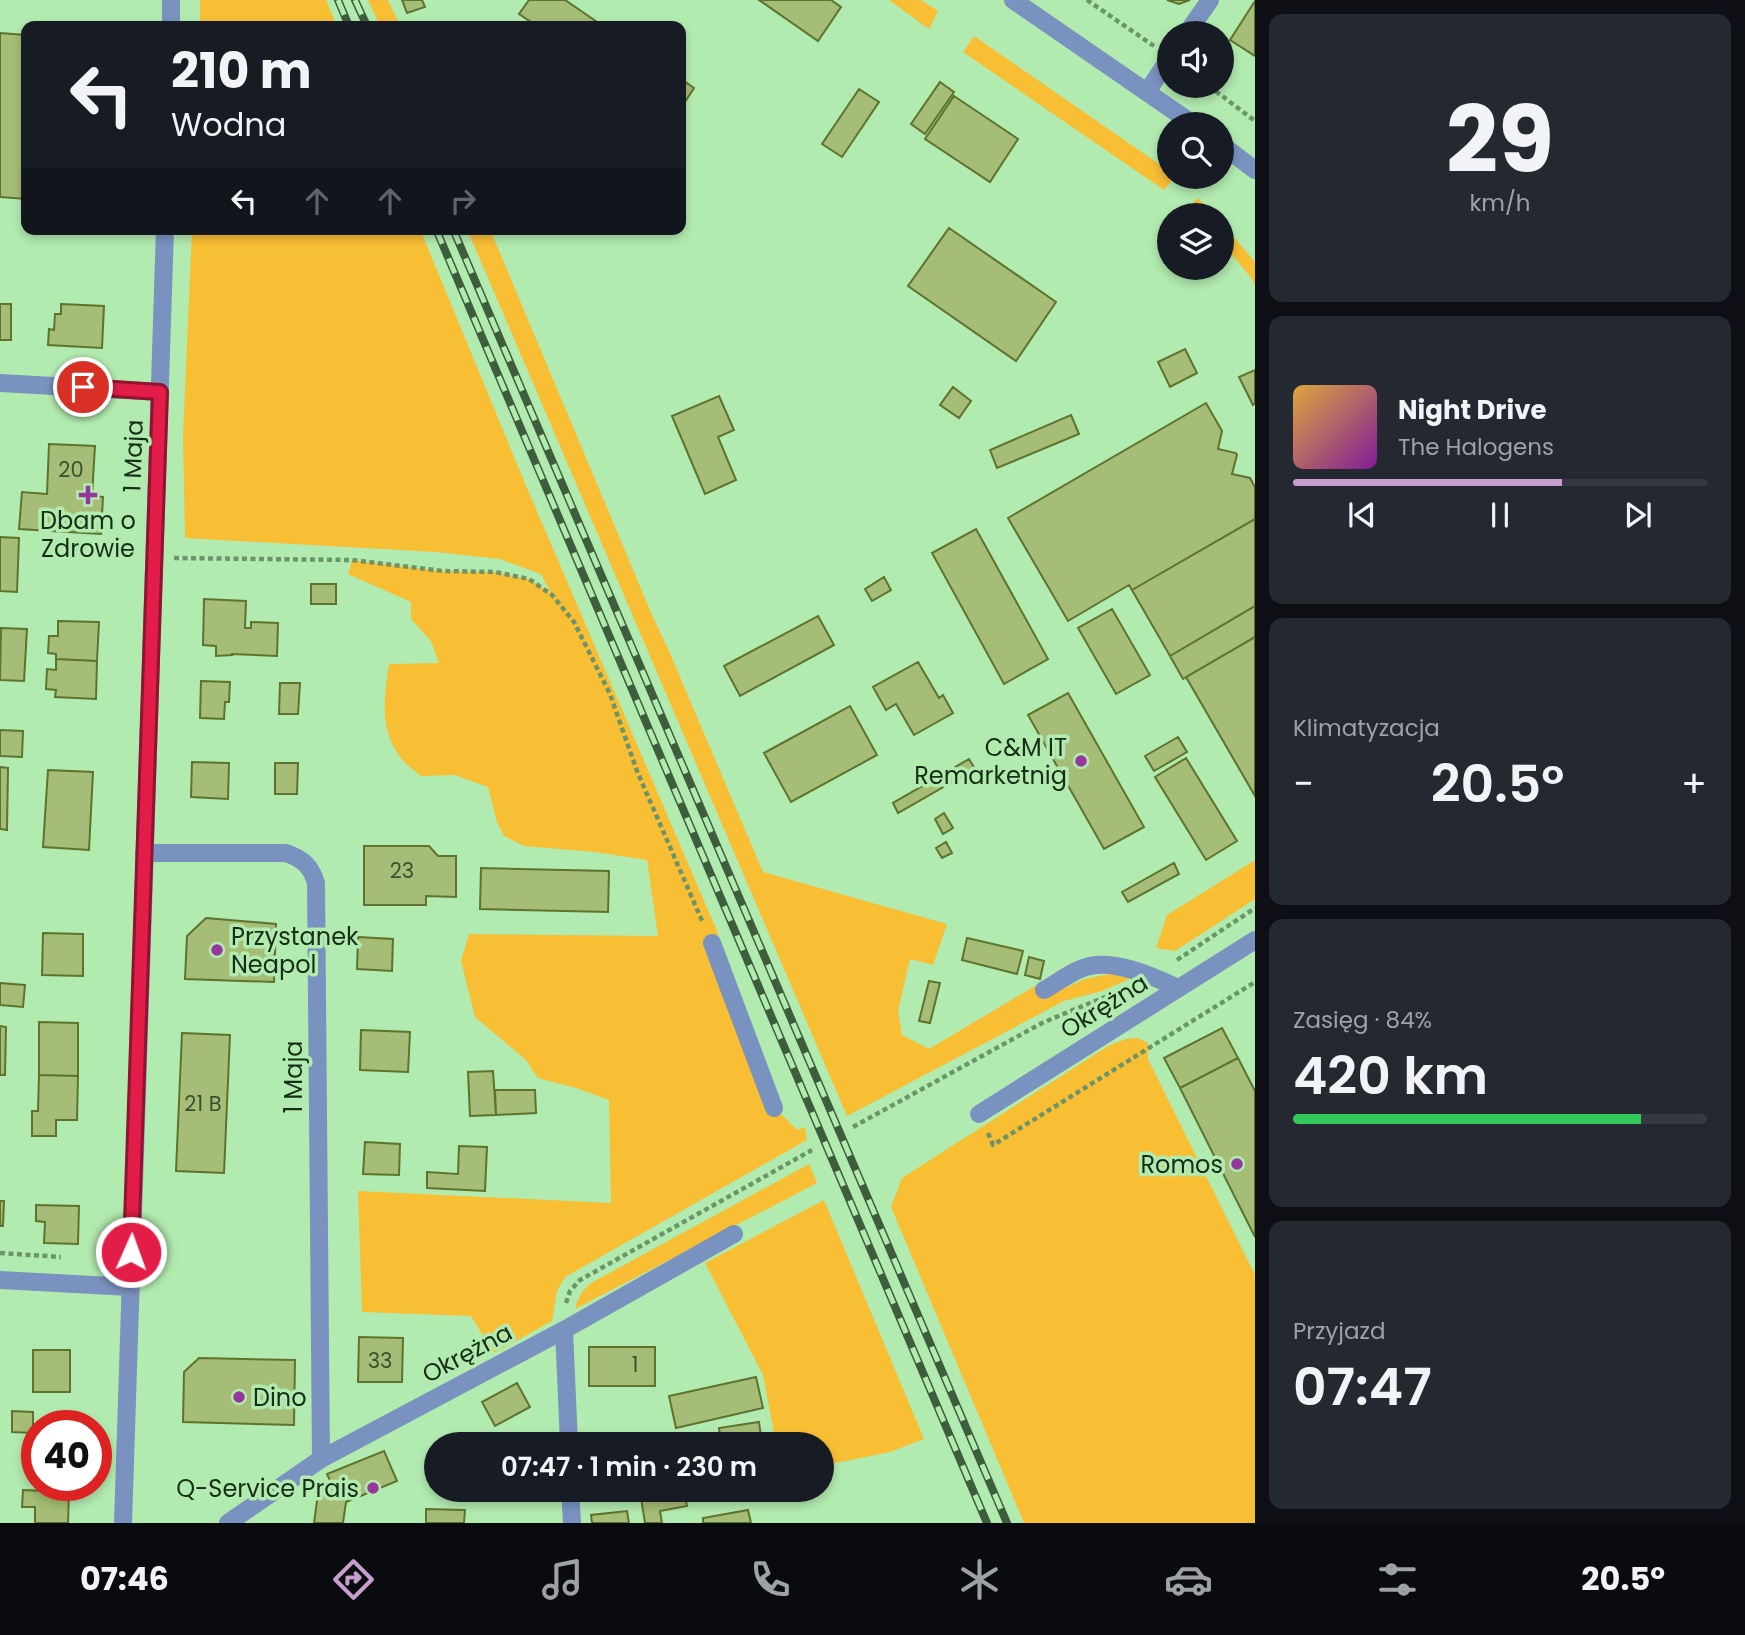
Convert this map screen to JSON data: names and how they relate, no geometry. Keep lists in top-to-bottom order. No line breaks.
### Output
{"streets":{"street":["1 Maja","Okrężna"]},"crossings":[["1 Maja","Okrężna"]],"places":{"health":["Dbam o Zdrowie"],"other":["C&M IT Remarketnig","Przystanek Neapol","Romos","Dino","Q-Service Prais"]},"house_numbers":["20","23","21 B","33","1"],"page":{"tile":[["29","km/h"],"Klimatyzacja",["Zasięg · 84%","420 km"],["Przyjazd","07:47"]],"turn":["210 m","Wodna"],"song":["Night Drive","The Halogens"],"heat":["−","20.5°","+"],"limit":"40","trip":"07:47 · 1 min · 230 m","tabs":["07:46","20.5°"]}}
